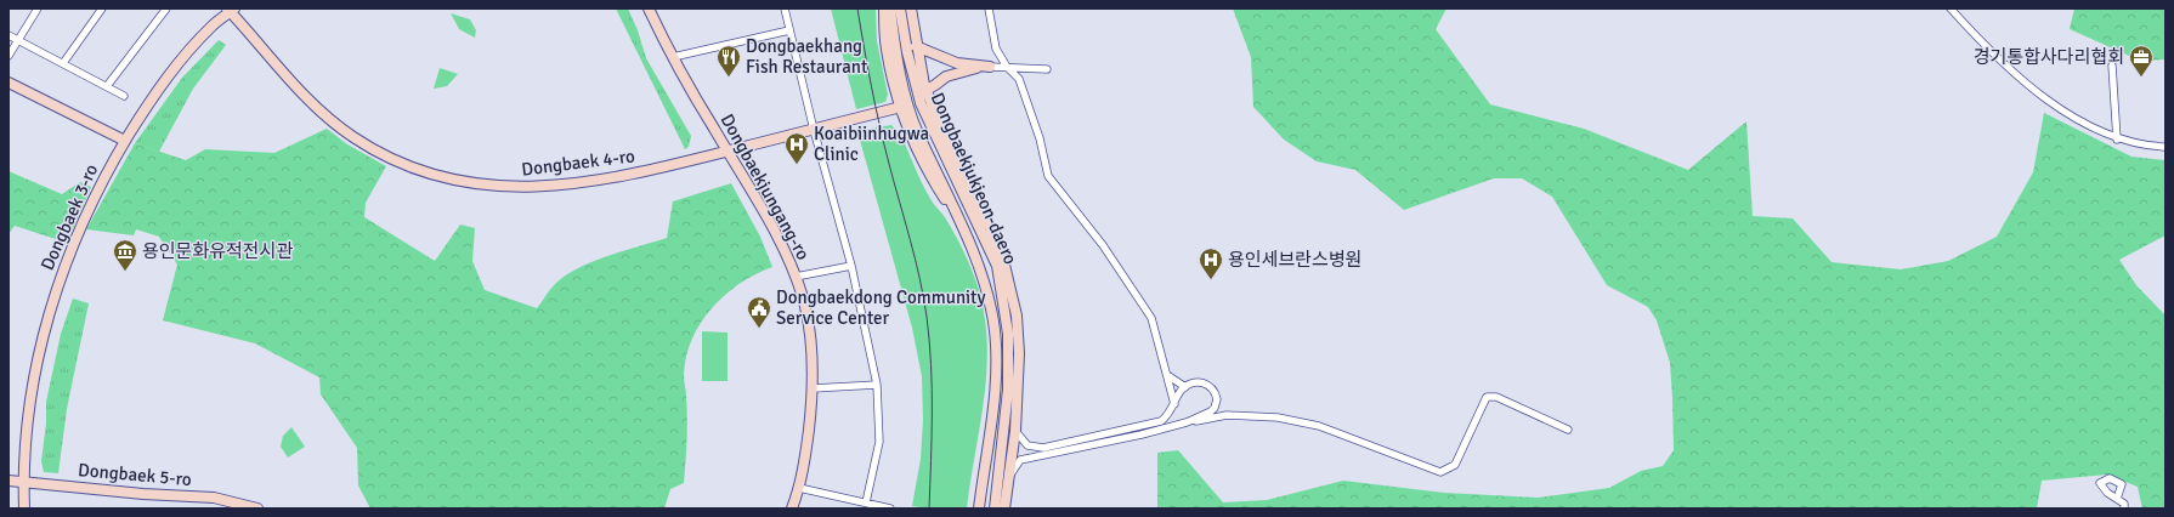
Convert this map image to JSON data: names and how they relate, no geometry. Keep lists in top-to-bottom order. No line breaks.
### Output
{"streets":{"street":["Dongbaek 4-ro","Dongbaekjukjeon-daero","Dongbaekjungang-ro","Dongbaek 3-ro","Dongbaek 5-ro"]},"crossings":[["Dongbaek 4-ro","Dongbaekjungang-ro"],["Dongbaek 4-ro","Dongbaek 3-ro"],["Dongbaek 3-ro","Dongbaek 5-ro"]],"places":{"restaurant":["Dongbaekhang Fish Restaurant"],"office":["경기통합사다리협회"],"hospital":["Koaibiinhugwa Clinic","용인세브란스병원"],"museum":["용인문화유적전시관"],"public building":["Dongbaekdong Community Service Center"]}}
